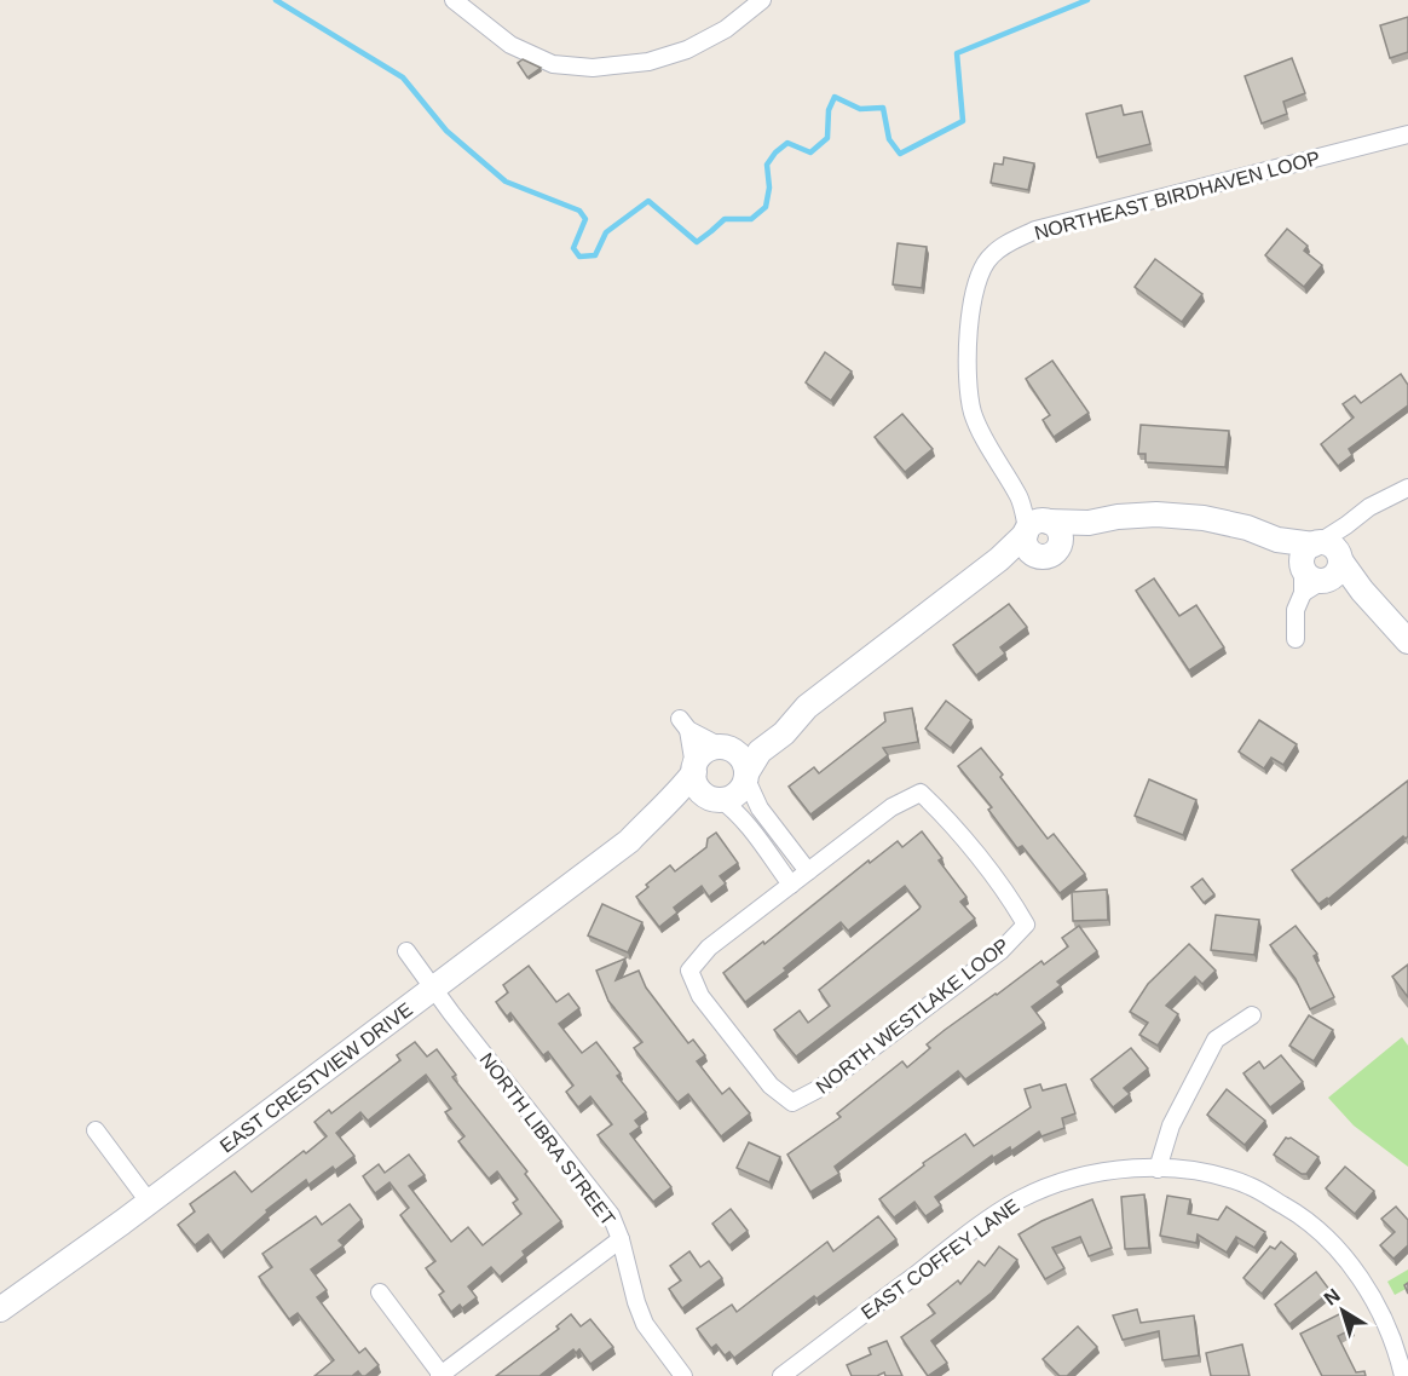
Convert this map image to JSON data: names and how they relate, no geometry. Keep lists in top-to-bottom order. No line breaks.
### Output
{"streets":{"street":["NORTHEAST BIRDHAVEN LOOP","NORTH WESTLAKE LOOP","EAST CRESTVIEW DRIVE","NORTH LIBRA STREET","EAST COFFEY LANE"]},"crossings":[["EAST CRESTVIEW DRIVE","NORTH LIBRA STREET"]],"north":"top left"}
